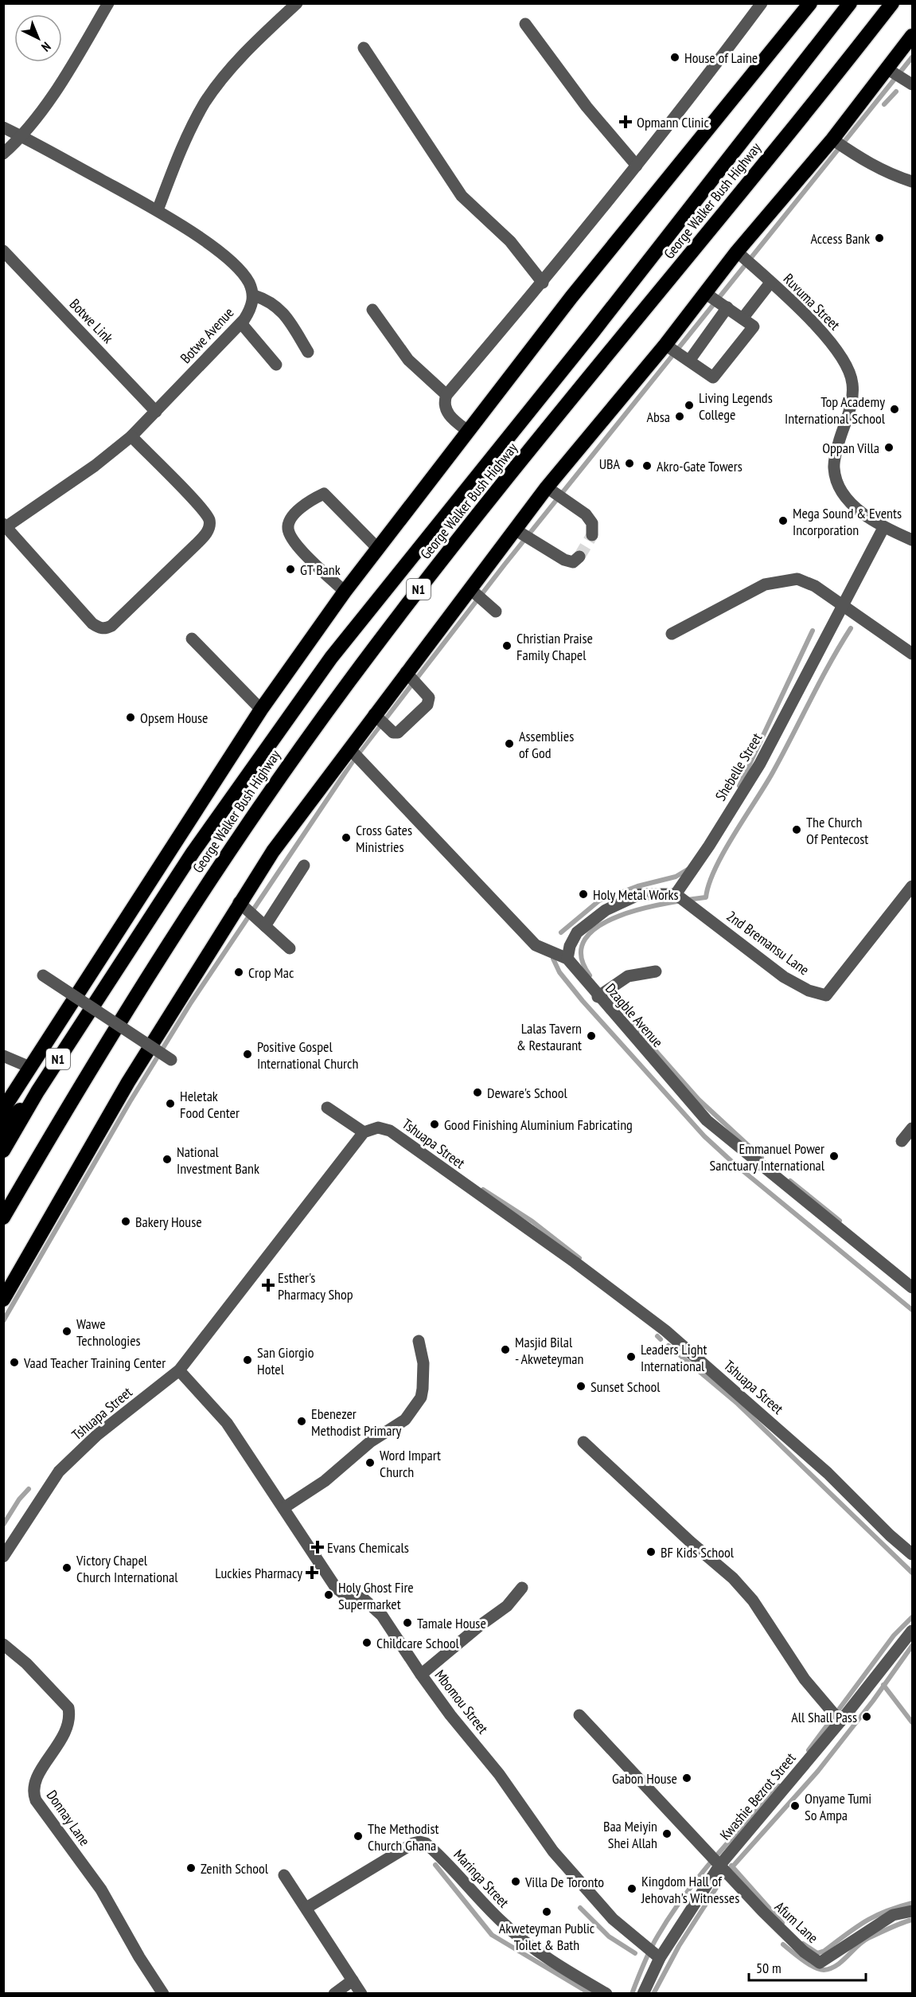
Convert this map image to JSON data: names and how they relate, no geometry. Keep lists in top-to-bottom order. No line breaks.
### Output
{"streets":{"highway":["George Walker Bush Highway","N1"],"street":["Ruvuma Street","Botwe Link","Botwe Avenue","Shebelle Street","2nd Bremansu Lane","Dzagble Avenue","Tshuapa Street","Mbomou Street","Kwashie Bezrot Street","Donnay Lane","Maringa Street","Afum Lane"]},"crossings":[["Ruvuma Street","Shebelle Street"],["Botwe Link","Botwe Avenue"],["Shebelle Street","2nd Bremansu Lane"],["Tshuapa Street","Mbomou Street"],["Mbomou Street","Kwashie Bezrot Street"],["Kwashie Bezrot Street","Afum Lane"]],"places":{"other":["House of Laine","Access Bank","Living Legends College","Top Academy International School","Absa","Oppan Villa","UBA","Akro-Gate Towers","Mega Sound & Events Incorporation","GT Bank","Christian Praise Family Chapel","Opsem House","Assemblies of God","The Church Of Pentecost","Cross Gates Ministries","Holy Metal Works","Crop Mac","Lalas Tavern & Restaurant","Positive Gospel International Church","Deware's School","Heletak Food Center","Good Finishing Aluminium Fabricating","Emmanuel Power Sanctuary International","National Investment Bank","Bakery House","Wawe Technologies","Masjid Bilal - Akweteyman","Leaders Light International","San Giorgio Hotel","Vaad Teacher Training Center","Sunset School","Ebenezer Methodist Primary","Word Impart Church","BF Kids School","Victory Chapel Church International","Holy Ghost Fire Supermarket","Tamale House","Childcare School","All Shall Pass","Gabon House","Onyame Tumi So Ampa","Baa Meiyin Shei Allah","The Methodist Church Ghana","Zenith School","Villa De Toronto","Kingdom Hall of Jehovah's Witnesses","Akweteyman Public Toilet & Bath"],"health":["Opmann Clinic","Esther's Pharmacy Shop","Evans Chemicals","Luckies Pharmacy"]},"scale_bar":"50 m","north":"bottom right"}
